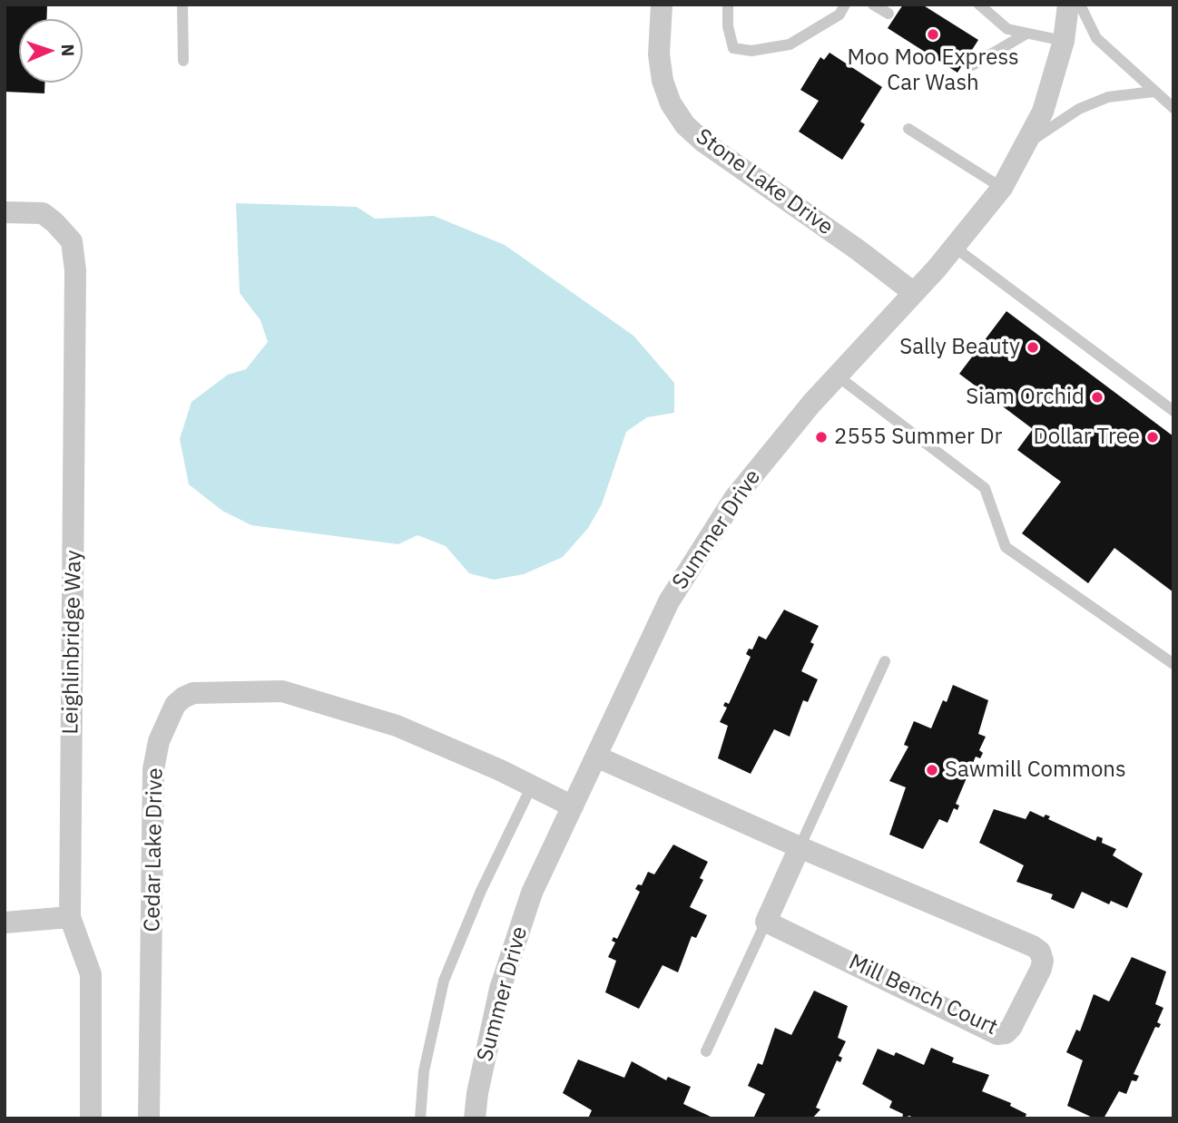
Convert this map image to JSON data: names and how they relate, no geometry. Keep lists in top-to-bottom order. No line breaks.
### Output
{"streets":{"street":["Stone Lake Drive","Summer Drive","Leighlinbridge Way","Cedar Lake Drive","Mill Bench Court"]},"crossings":[["Stone Lake Drive","Summer Drive"],["Summer Drive","Cedar Lake Drive"],["Summer Drive","Mill Bench Court"]],"places":["Moo Moo Express Car Wash","Sally Beauty","Siam Orchid","2555 Summer Dr","Dollar Tree","Sawmill Commons"],"north":"right"}
